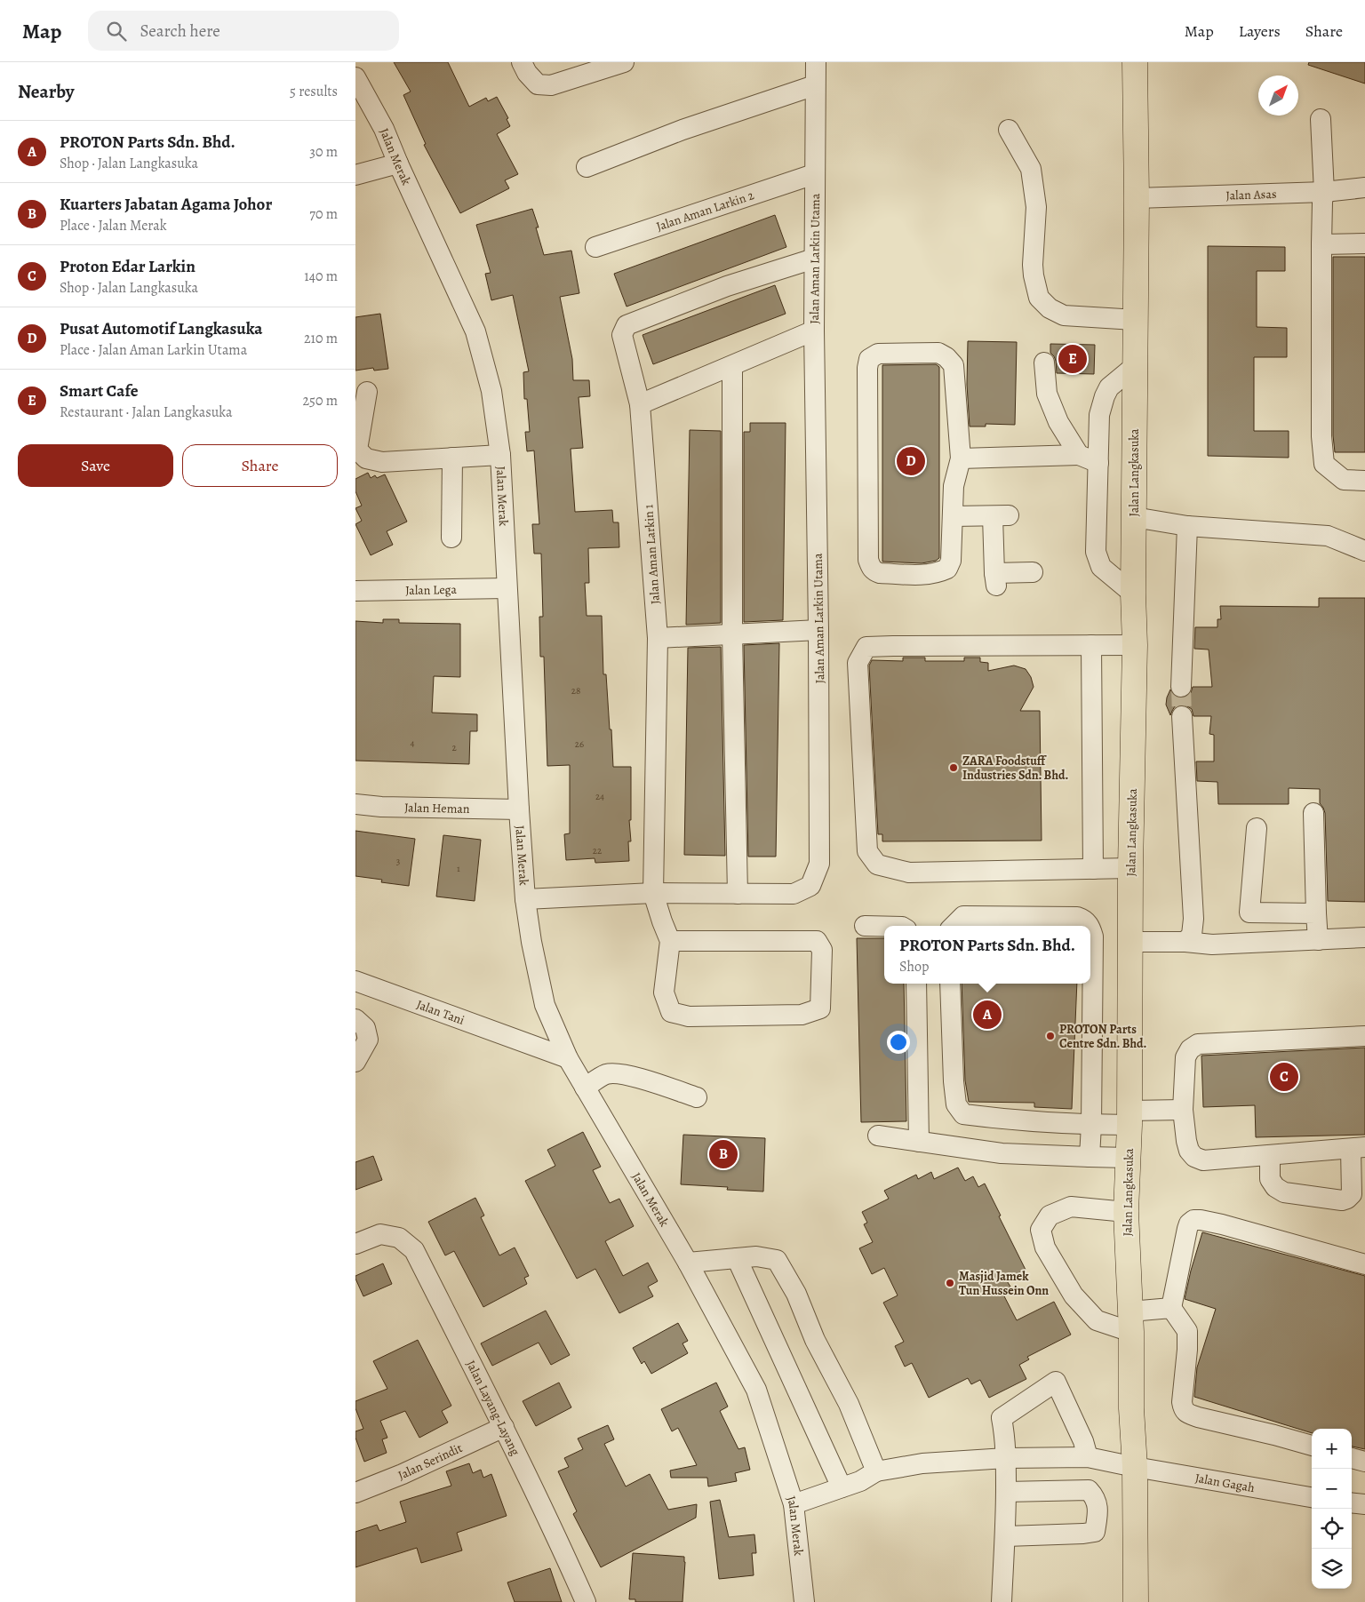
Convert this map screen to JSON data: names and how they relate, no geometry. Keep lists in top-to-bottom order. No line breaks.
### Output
{"streets":{"main road":["Jalan Langkasuka"],"street":["Jalan Merak","Jalan Asas","Jalan Aman Larkin 2","Jalan Aman Larkin Utama","Jalan Aman Larkin 1","Jalan Lega","Jalan Heman","Jalan Tani","Jalan Layang-Layang","Jalan Serindit","Jalan Gagah"]},"crossings":[["Jalan Merak","Jalan Aman Larkin Utama"],["Jalan Merak","Jalan Lega"],["Jalan Merak","Jalan Heman"],["Jalan Merak","Jalan Tani"],["Jalan Merak","Jalan Gagah"],["Jalan Asas","Jalan Langkasuka"],["Jalan Aman Larkin 2","Jalan Aman Larkin Utama"],["Jalan Aman Larkin Utama","Jalan Aman Larkin 1"],["Jalan Langkasuka","Jalan Gagah"],["Jalan Layang-Layang","Jalan Serindit"]],"places":["ZARA Foodstuff Industries Sdn. Bhd.","PROTON Parts Centre Sdn. Bhd.","Masjid Jamek Tun Hussein Onn"],"house_numbers":["28","4","26","2","24","22","3","1"],"north":"top right","page":{"header":"Map","search":"Search here","nav":["Map","Layers","Share"],"heading":["Nearby","5 results"],"list":[{"mark":"A","name":"PROTON Parts Sdn. Bhd.","note":"Shop · Jalan Langkasuka","value":"30 m"},{"mark":"B","name":"Kuarters Jabatan Agama Johor","note":"Place · Jalan Merak","value":"70 m"},{"mark":"C","name":"Proton Edar Larkin","note":"Shop · Jalan Langkasuka","value":"140 m"},{"mark":"D","name":"Pusat Automotif Langkasuka","note":"Place · Jalan Aman Larkin Utama","value":"210 m"},{"mark":"E","name":"Smart Cafe","note":"Restaurant · Jalan Langkasuka","value":"250 m"}],"pins":["E","D","A","C","B"],"buttons":["Save","Share"],"popup":["PROTON Parts Sdn. Bhd.","Shop"],"map_buttons":["+","−"]}}
